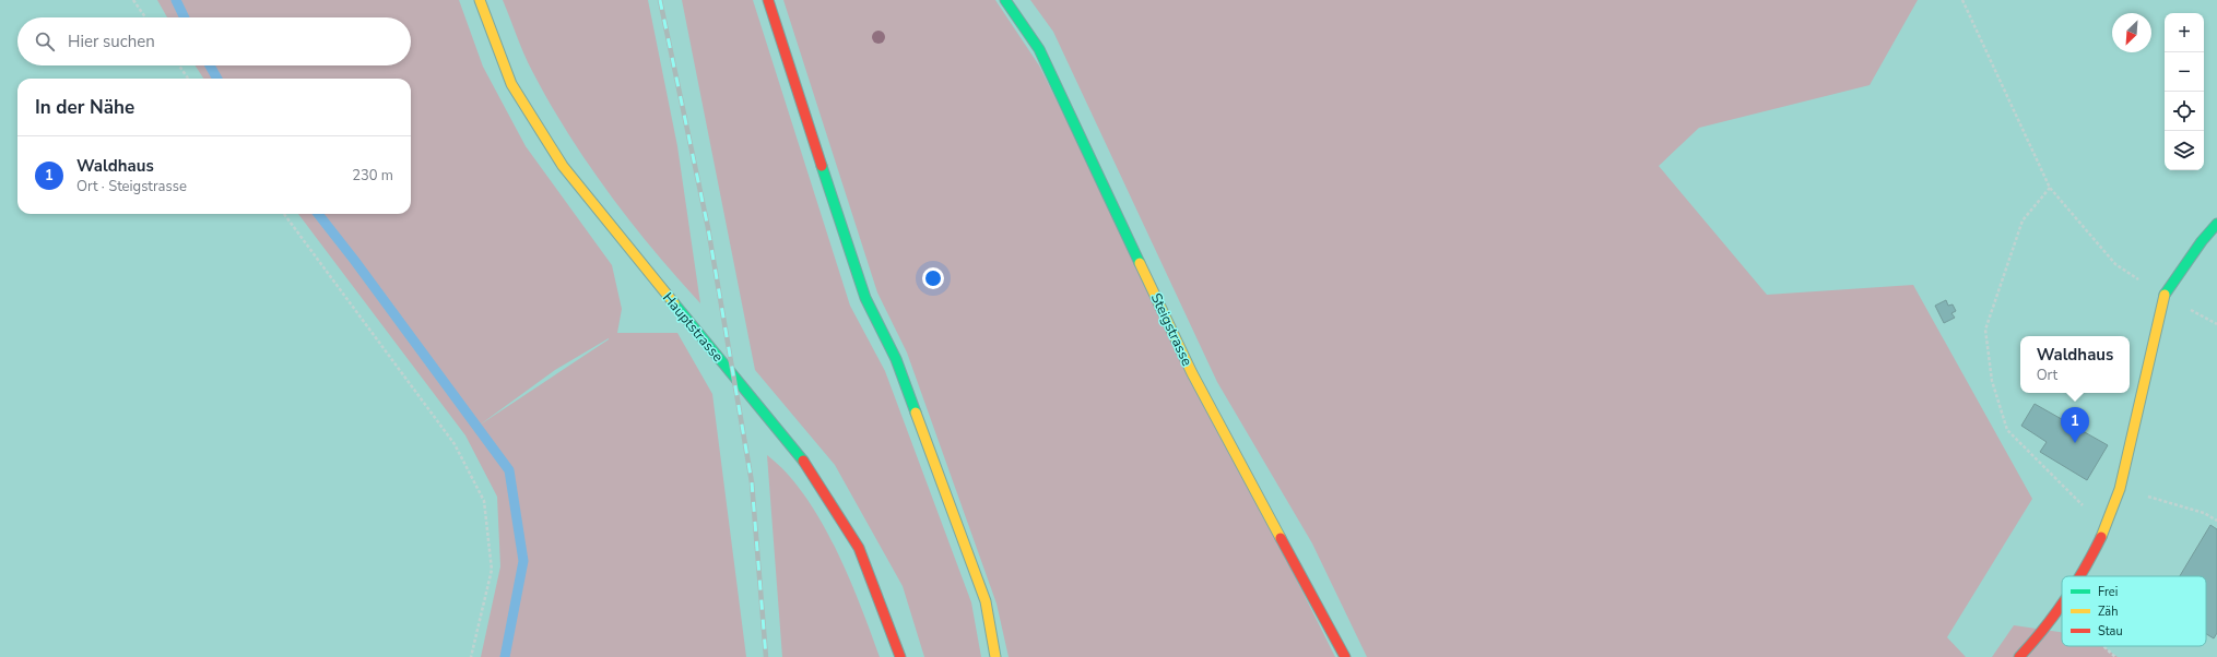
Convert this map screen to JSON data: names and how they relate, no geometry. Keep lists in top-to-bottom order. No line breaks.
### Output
{"streets":{"street":["Hauptstrasse","Steigstrasse"]},"legend":["Frei","Zäh","Stau"],"north":"bottom left","page":{"map_buttons":["+","−"],"search":"Hier suchen","heading":"In der Nähe","list":[{"mark":"1","name":"Waldhaus","note":"Ort · Steigstrasse","value":"230 m"}],"popup":["Waldhaus","Ort"],"pins":"1"}}
